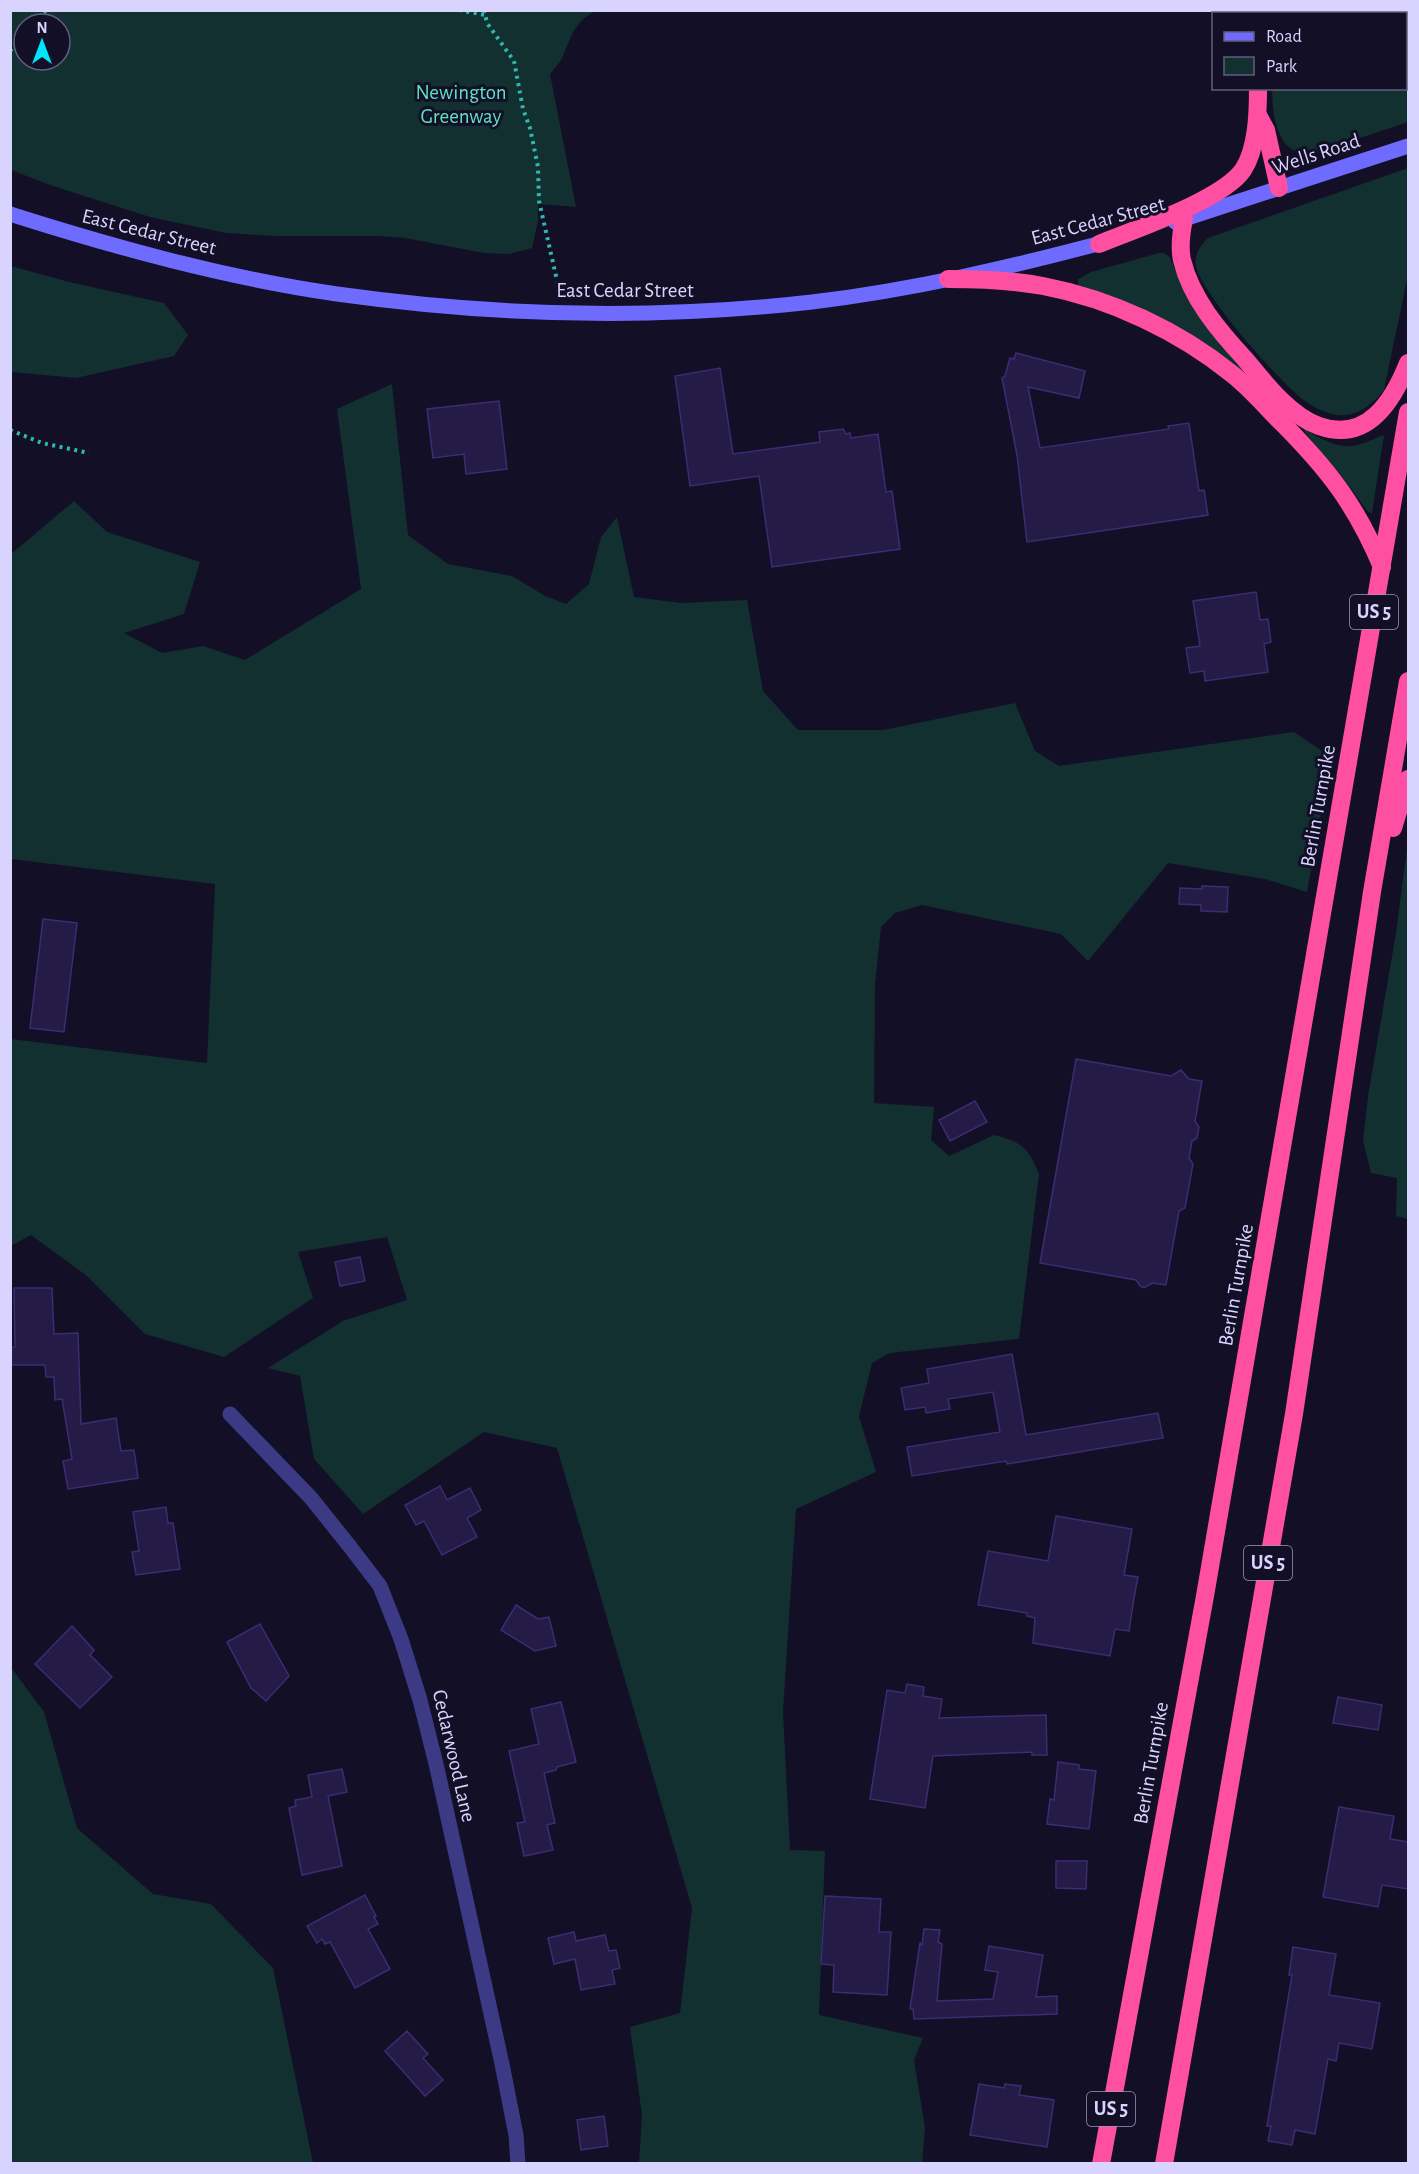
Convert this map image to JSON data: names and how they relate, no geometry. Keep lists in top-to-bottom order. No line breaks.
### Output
{"streets":{"highway":["US 5","Berlin Turnpike"],"main road":["Wells Road","East Cedar Street"],"street":["Cedarwood Lane"]},"crossings":[["Wells Road","East Cedar Street"]],"parks":["Newington Greenway"],"legend":["Road","Park"],"north":"top"}
